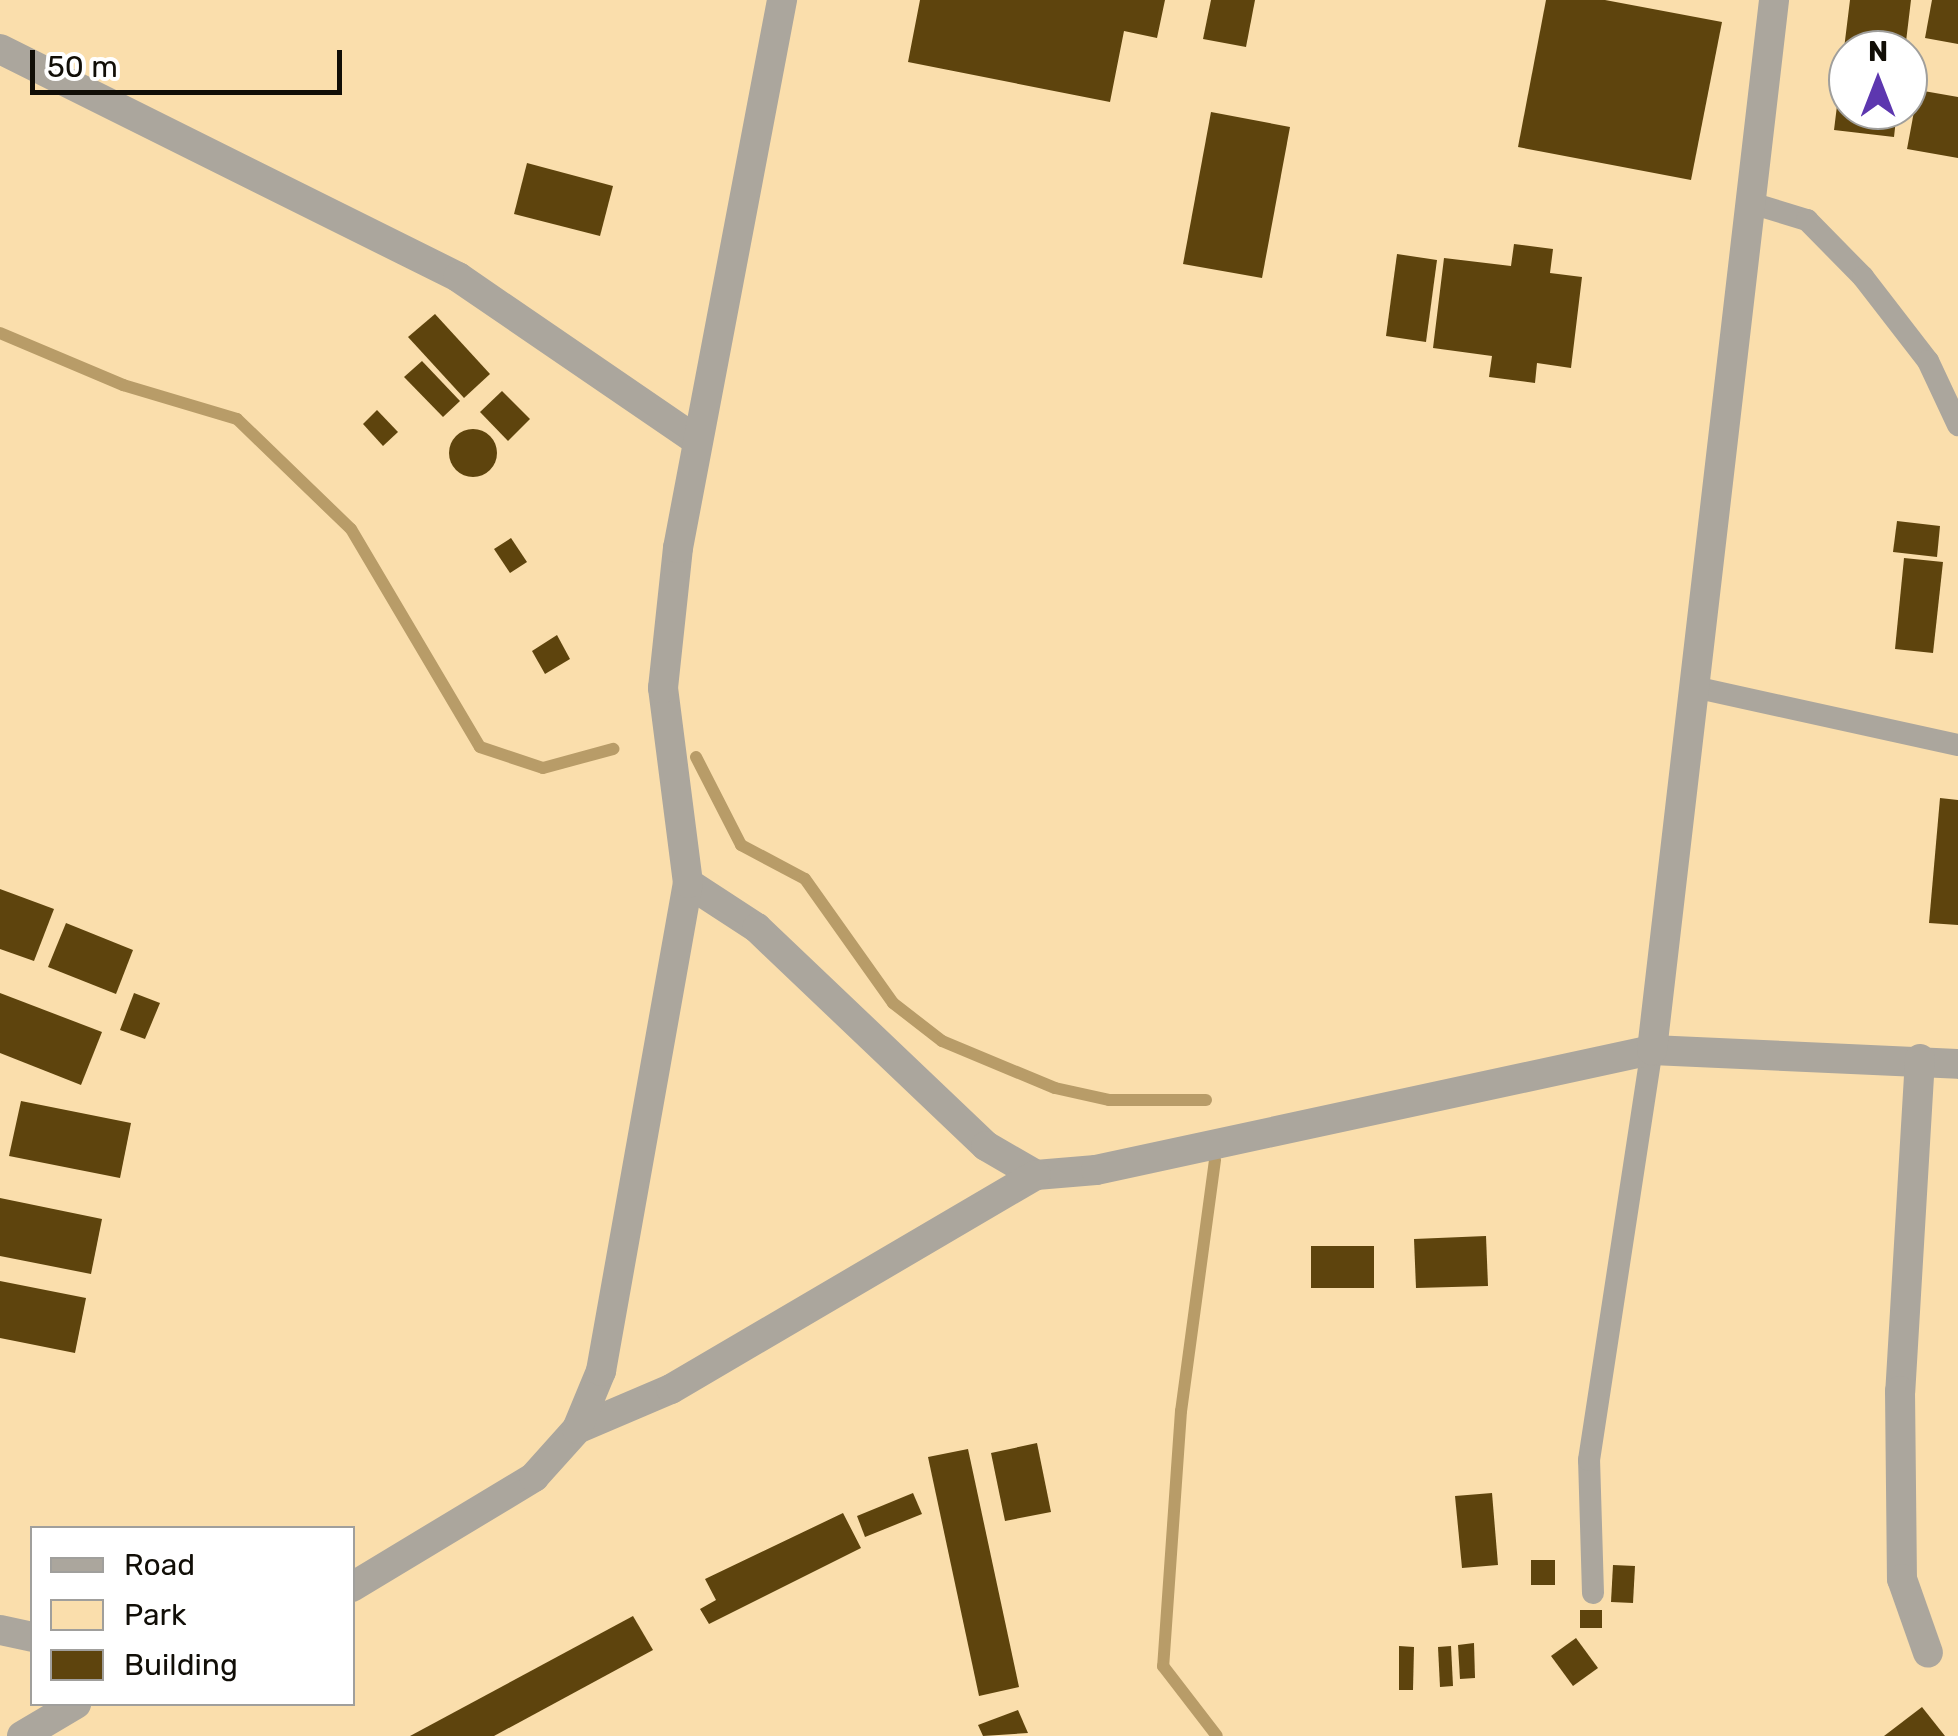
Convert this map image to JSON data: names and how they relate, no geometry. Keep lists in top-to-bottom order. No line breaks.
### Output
{"legend":["Road","Park","Building"],"scale_bar":"50 m","north":"top"}
